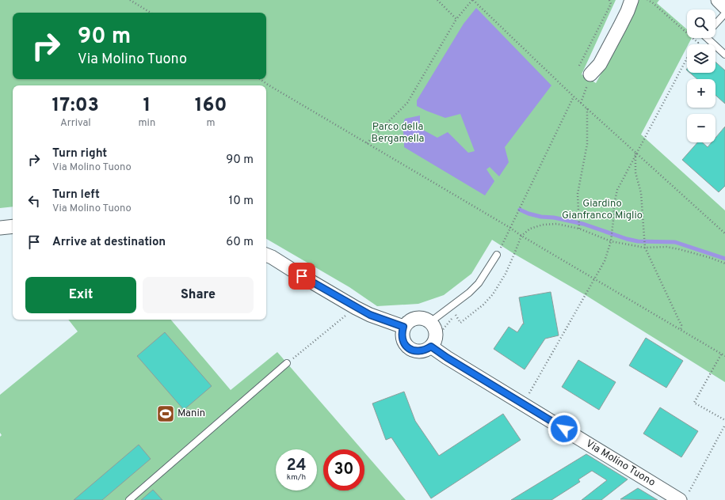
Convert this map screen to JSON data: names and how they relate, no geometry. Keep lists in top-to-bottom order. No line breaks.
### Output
{"streets":{"street":["Via Molino Tuono"]},"parks":["Parco della Bergamella","Giardino Gianfranco Miglio"],"places":{"sports":["Manin"]},"page":{"map_buttons":["+","−"],"turn":["90 m","Via Molino Tuono"],"eta":["17:03","Arrival","1","min","160","m"],"list":[{"name":"Turn right","note":"Via Molino Tuono","value":"90 m"},{"name":"Turn left","note":"Via Molino Tuono","value":"10 m"},{"name":"Arrive at destination","value":"60 m"}],"buttons":["Exit","Share"],"speed":"24 km/h","limit":"30"}}
